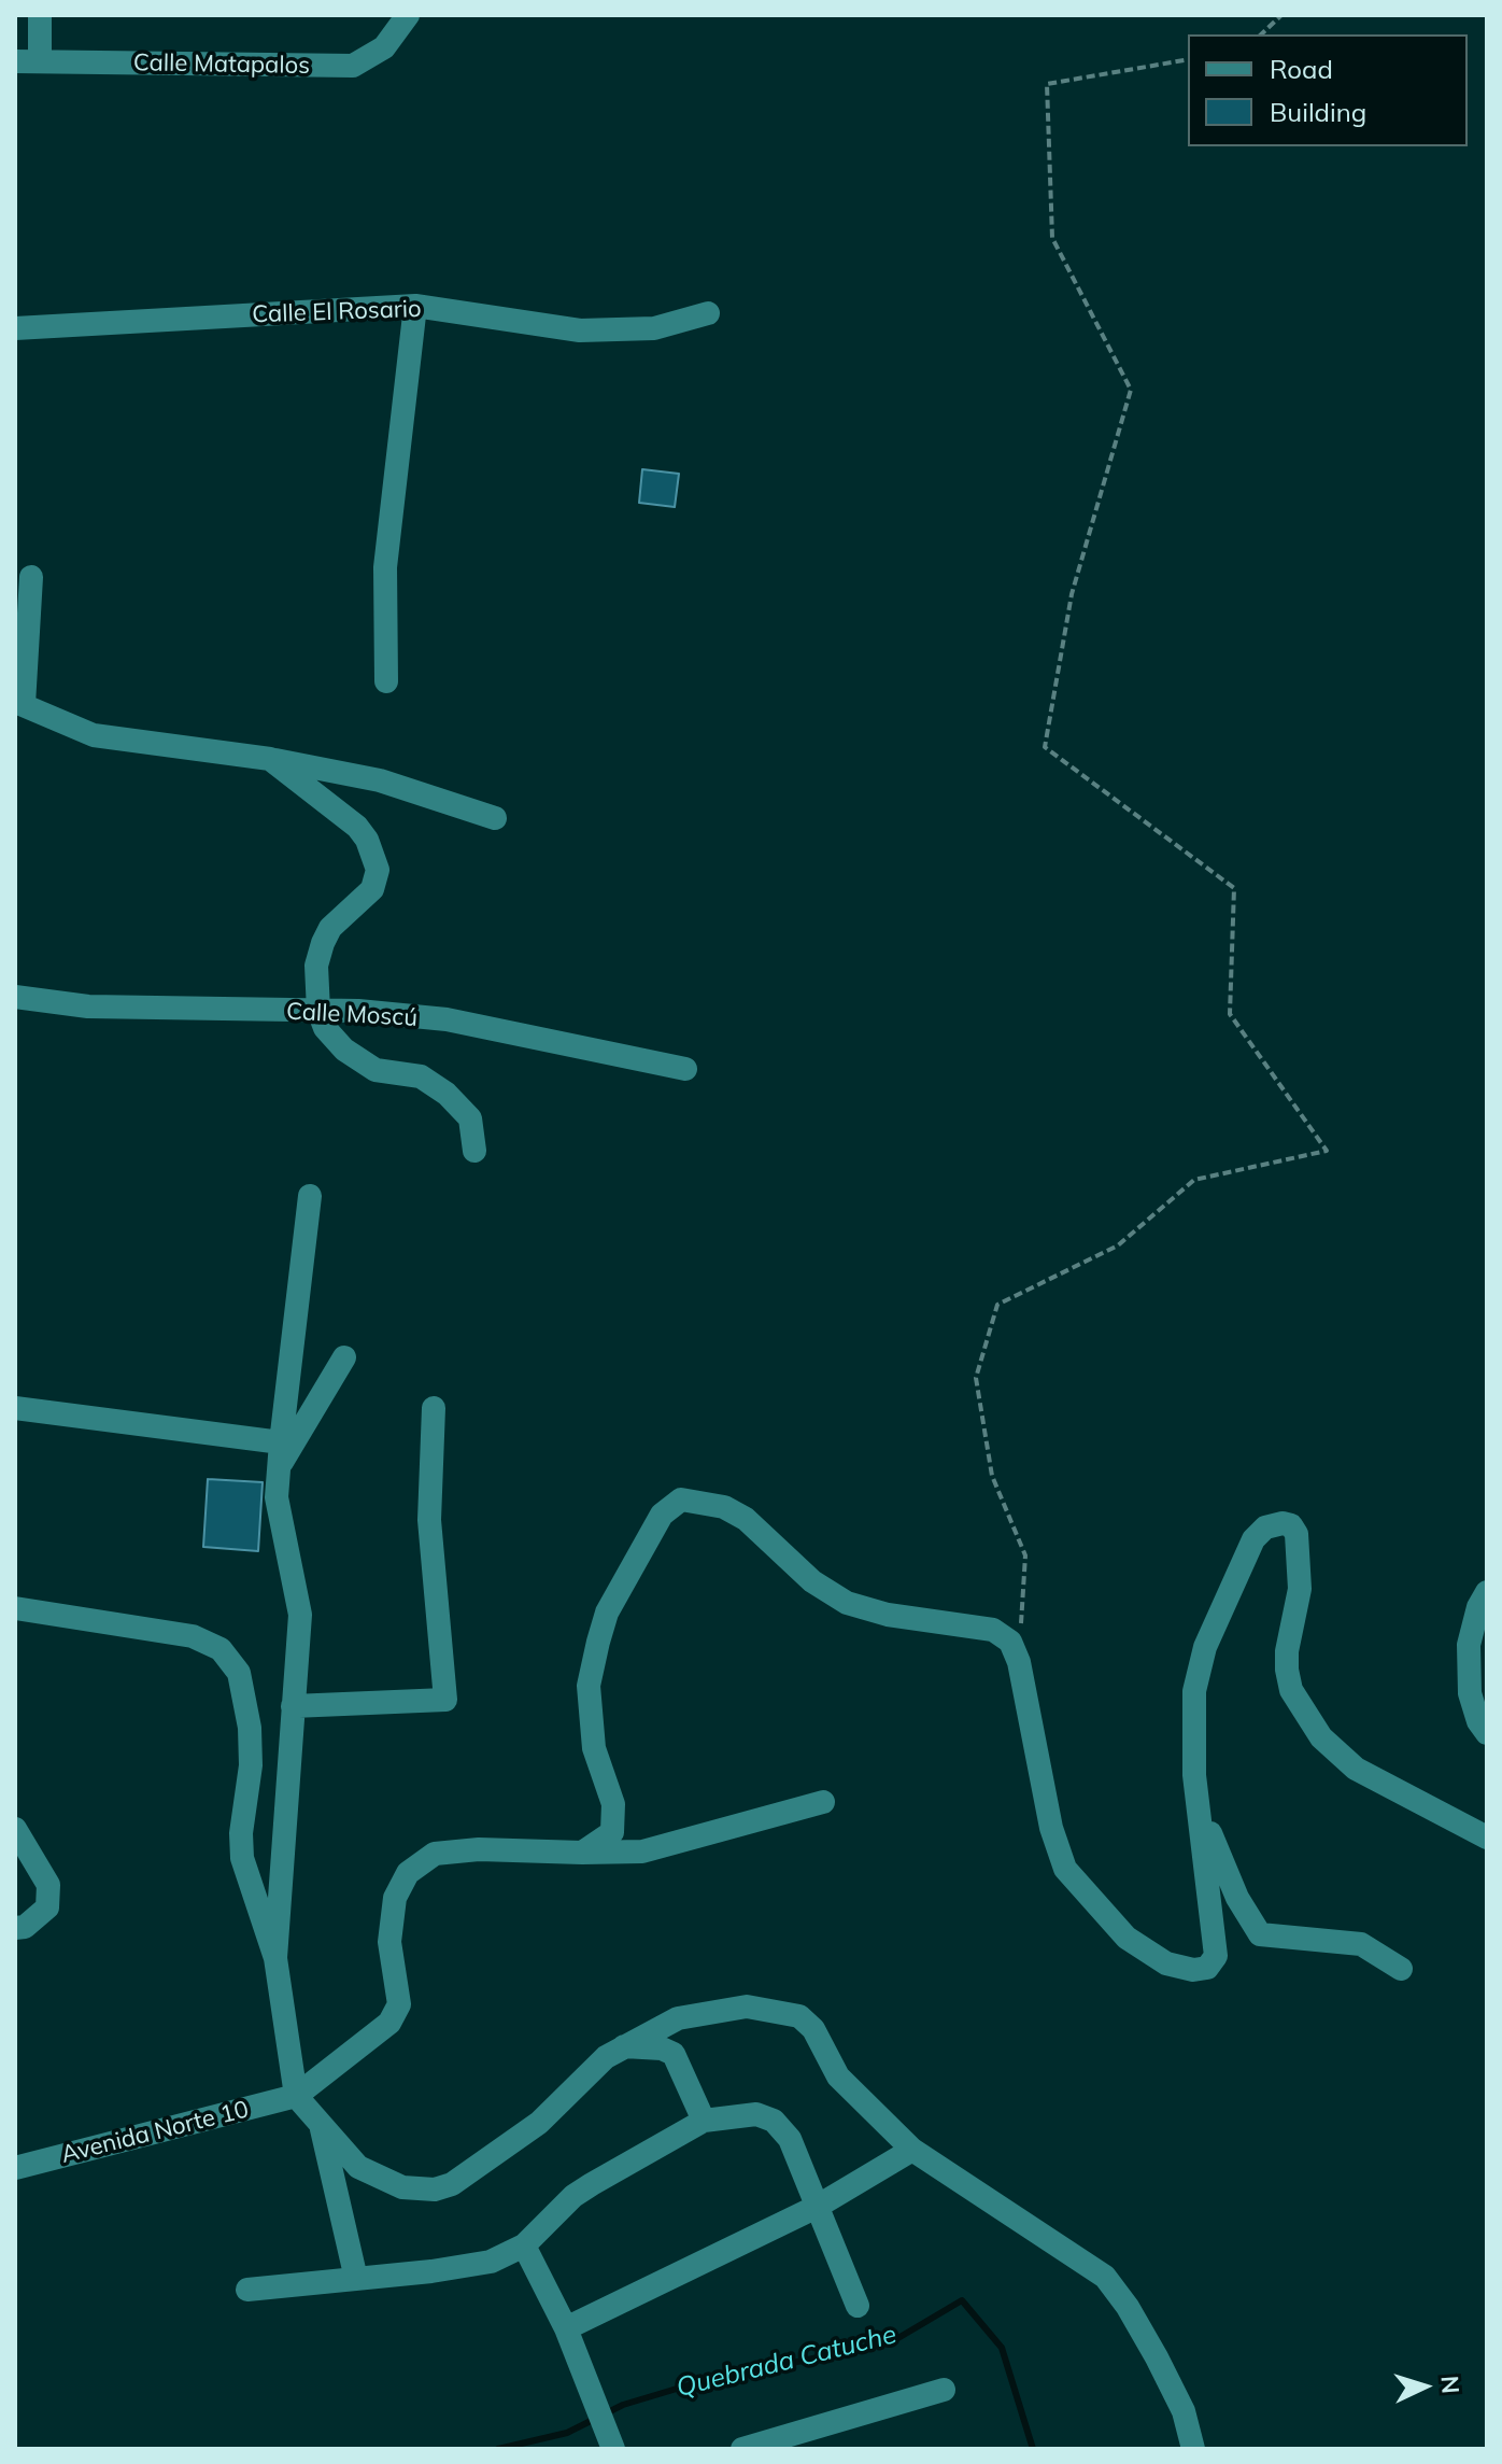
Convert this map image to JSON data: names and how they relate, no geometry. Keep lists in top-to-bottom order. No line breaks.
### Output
{"streets":{"street":["Calle Matapalos","Calle El Rosario","Calle Moscú","Avenida Norte 10"]},"water":["Quebrada Catuche"],"legend":["Road","Building"],"north":"right"}
